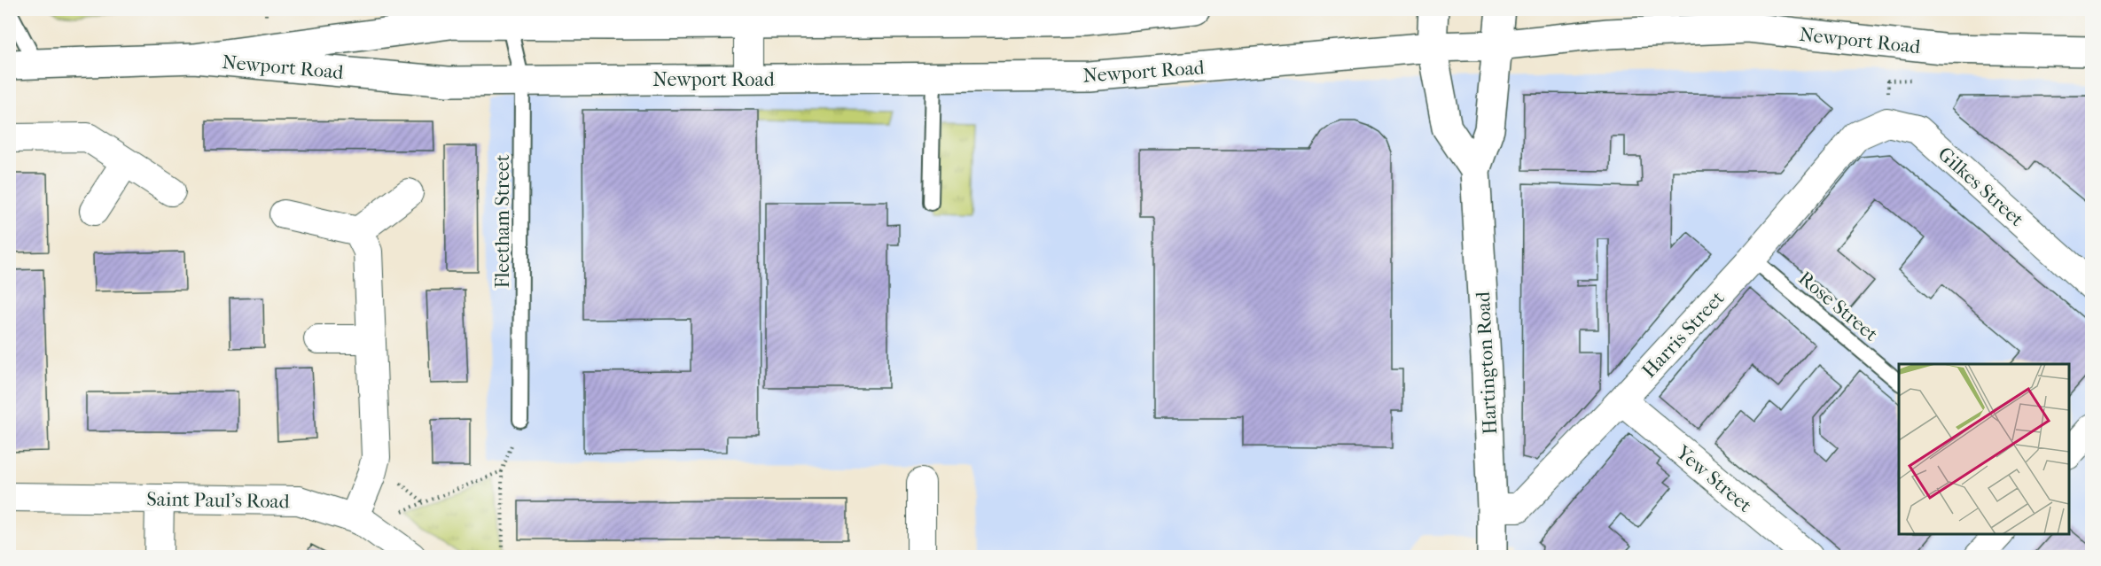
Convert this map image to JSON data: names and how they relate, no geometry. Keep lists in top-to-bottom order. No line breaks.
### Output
{"streets":{"main road":["Newport Road","Hartington Road"],"street":["Gilkes Street","Harris Street","Yew Street","Saint Paul's Road"],"lane":["Fleetham Street","Rose Street"]},"crossings":[["Newport Road","Fleetham Street"],["Newport Road","Hartington Road"],["Gilkes Street","Harris Street"],["Rose Street","Harris Street"],["Harris Street","Hartington Road"],["Harris Street","Yew Street"]]}
